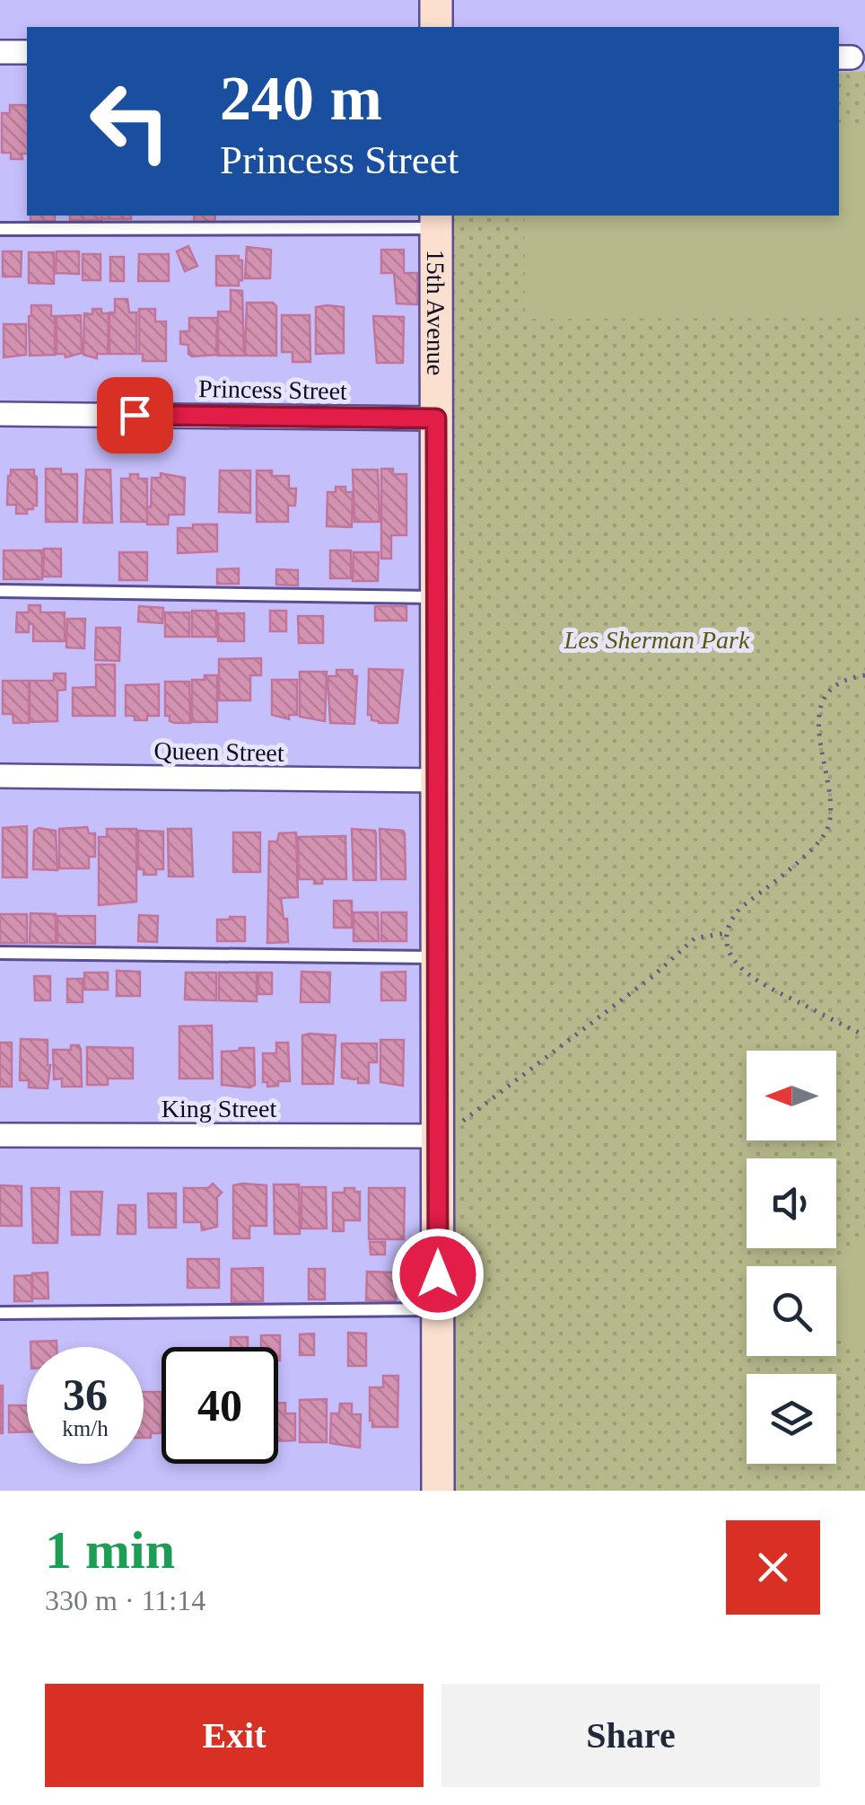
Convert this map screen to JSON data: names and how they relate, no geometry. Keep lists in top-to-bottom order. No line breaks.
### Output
{"streets":{"street":["15th Avenue","Princess Street","Queen Street","King Street"]},"crossings":[["15th Avenue","Princess Street"],["15th Avenue","Queen Street"],["15th Avenue","King Street"]],"parks":["Les Sherman Park"],"north":"left","page":{"turn":["240 m","Princess Street"],"speed":"36 km/h","limit":"40","heading":["1 min","330 m · 11:14"],"buttons":["Exit","Share"]}}
